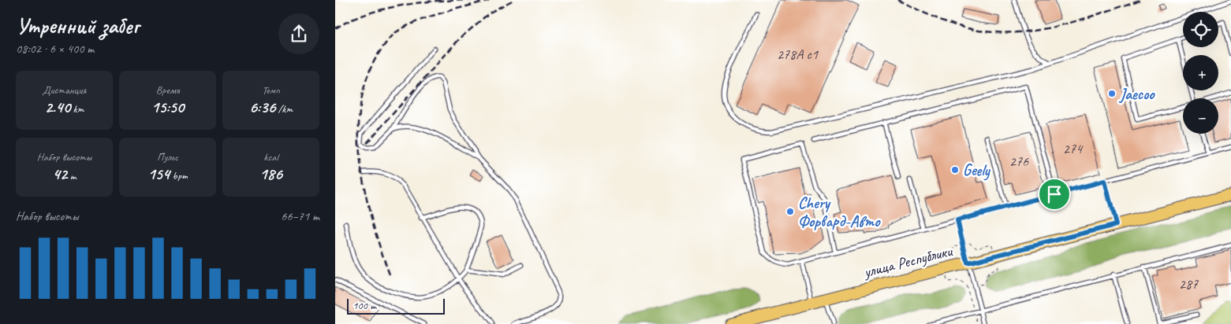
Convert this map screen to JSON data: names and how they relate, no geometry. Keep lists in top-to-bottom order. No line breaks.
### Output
{"streets":{"main road":["улица Республики"]},"places":["Jaecoo","Geely","Chery Форвард-Авто"],"house_numbers":["278А с1","274","276","287"],"scale_bar":"100 m","page":{"heading":["Утренний забег","08:02 · 6 × 400 m"],"map_buttons":["+","−"],"stats":[["Дистанция","2.40 km"],["Время","15:50"],["Темп","6:36 /km"],["Набор высоты","42 m"],["Пульс","154 bpm"],["kcal","186"]],"chart":["Набор высоты","66–71 m"],"scale":"100 m"}}
